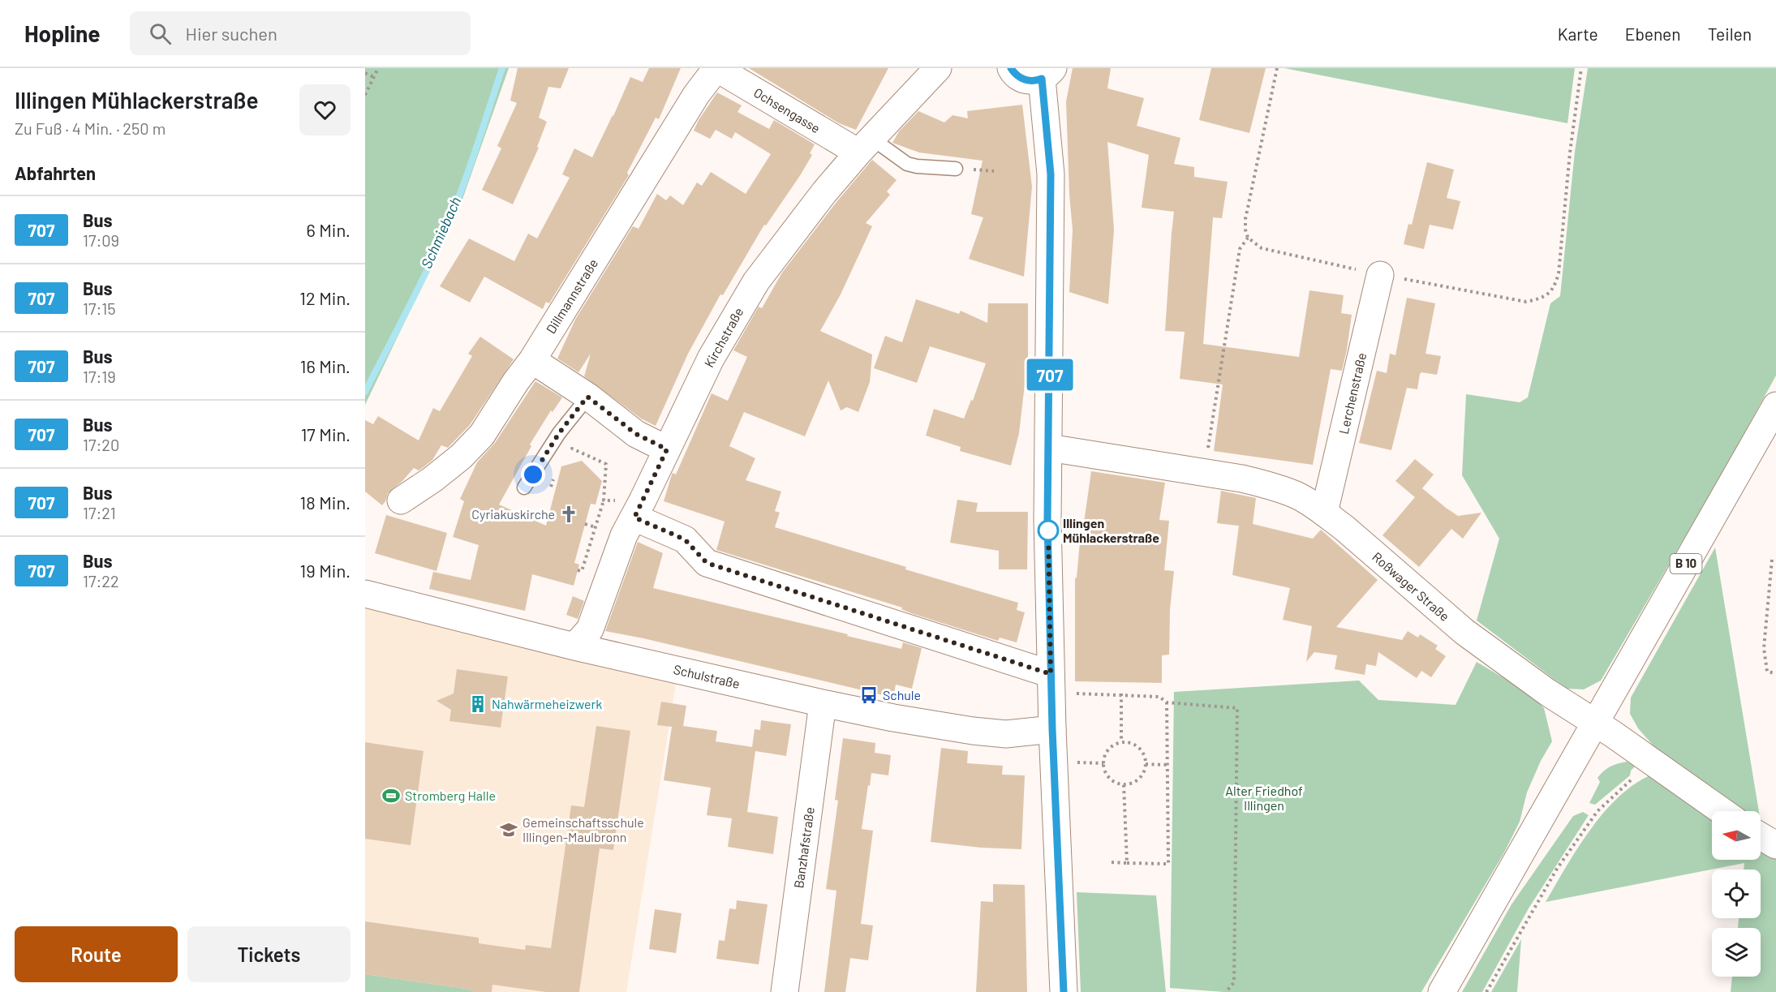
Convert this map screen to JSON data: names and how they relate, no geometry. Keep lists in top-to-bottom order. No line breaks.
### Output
{"streets":{"street":["Ochsengasse","Dillmannstraße","Kirchstraße","Lerchenstraße","B 10","Roßwager Straße","Schulstraße","Banzhafstraße"]},"crossings":[["Ochsengasse","Dillmannstraße"],["Ochsengasse","Kirchstraße"],["Kirchstraße","Schulstraße"],["Lerchenstraße","Roßwager Straße"],["B 10","Roßwager Straße"],["Schulstraße","Banzhafstraße"]],"water":["Schmiebach"],"parks":["Alter Friedhof Illingen"],"places":{"church":["Cyriakuskirche"],"other":["Illingen Mühlackerstraße"],"bus stop":["Schule"],"building":["Nahwärmeheizwerk"],"sports":["Stromberg Halle"],"school or university":["Gemeinschaftsschule Illingen-Maulbronn"]},"lines":["bus line 707"],"north":"left","page":{"header":"Hopline","search":"Hier suchen","nav":["Karte","Ebenen","Teilen"],"heading":[["Illingen Mühlackerstraße","Zu Fuß · 4 Min. · 250 m"],"Abfahrten"],"on_map":"707","list":[{"mark":"707","name":"Bus","note":"17:09","value":"6 Min."},{"mark":"707","name":"Bus","note":"17:15","value":"12 Min."},{"mark":"707","name":"Bus","note":"17:19","value":"16 Min."},{"mark":"707","name":"Bus","note":"17:20","value":"17 Min."},{"mark":"707","name":"Bus","note":"17:21","value":"18 Min."},{"mark":"707","name":"Bus","note":"17:22","value":"19 Min."}],"buttons":["Route","Tickets"]}}
